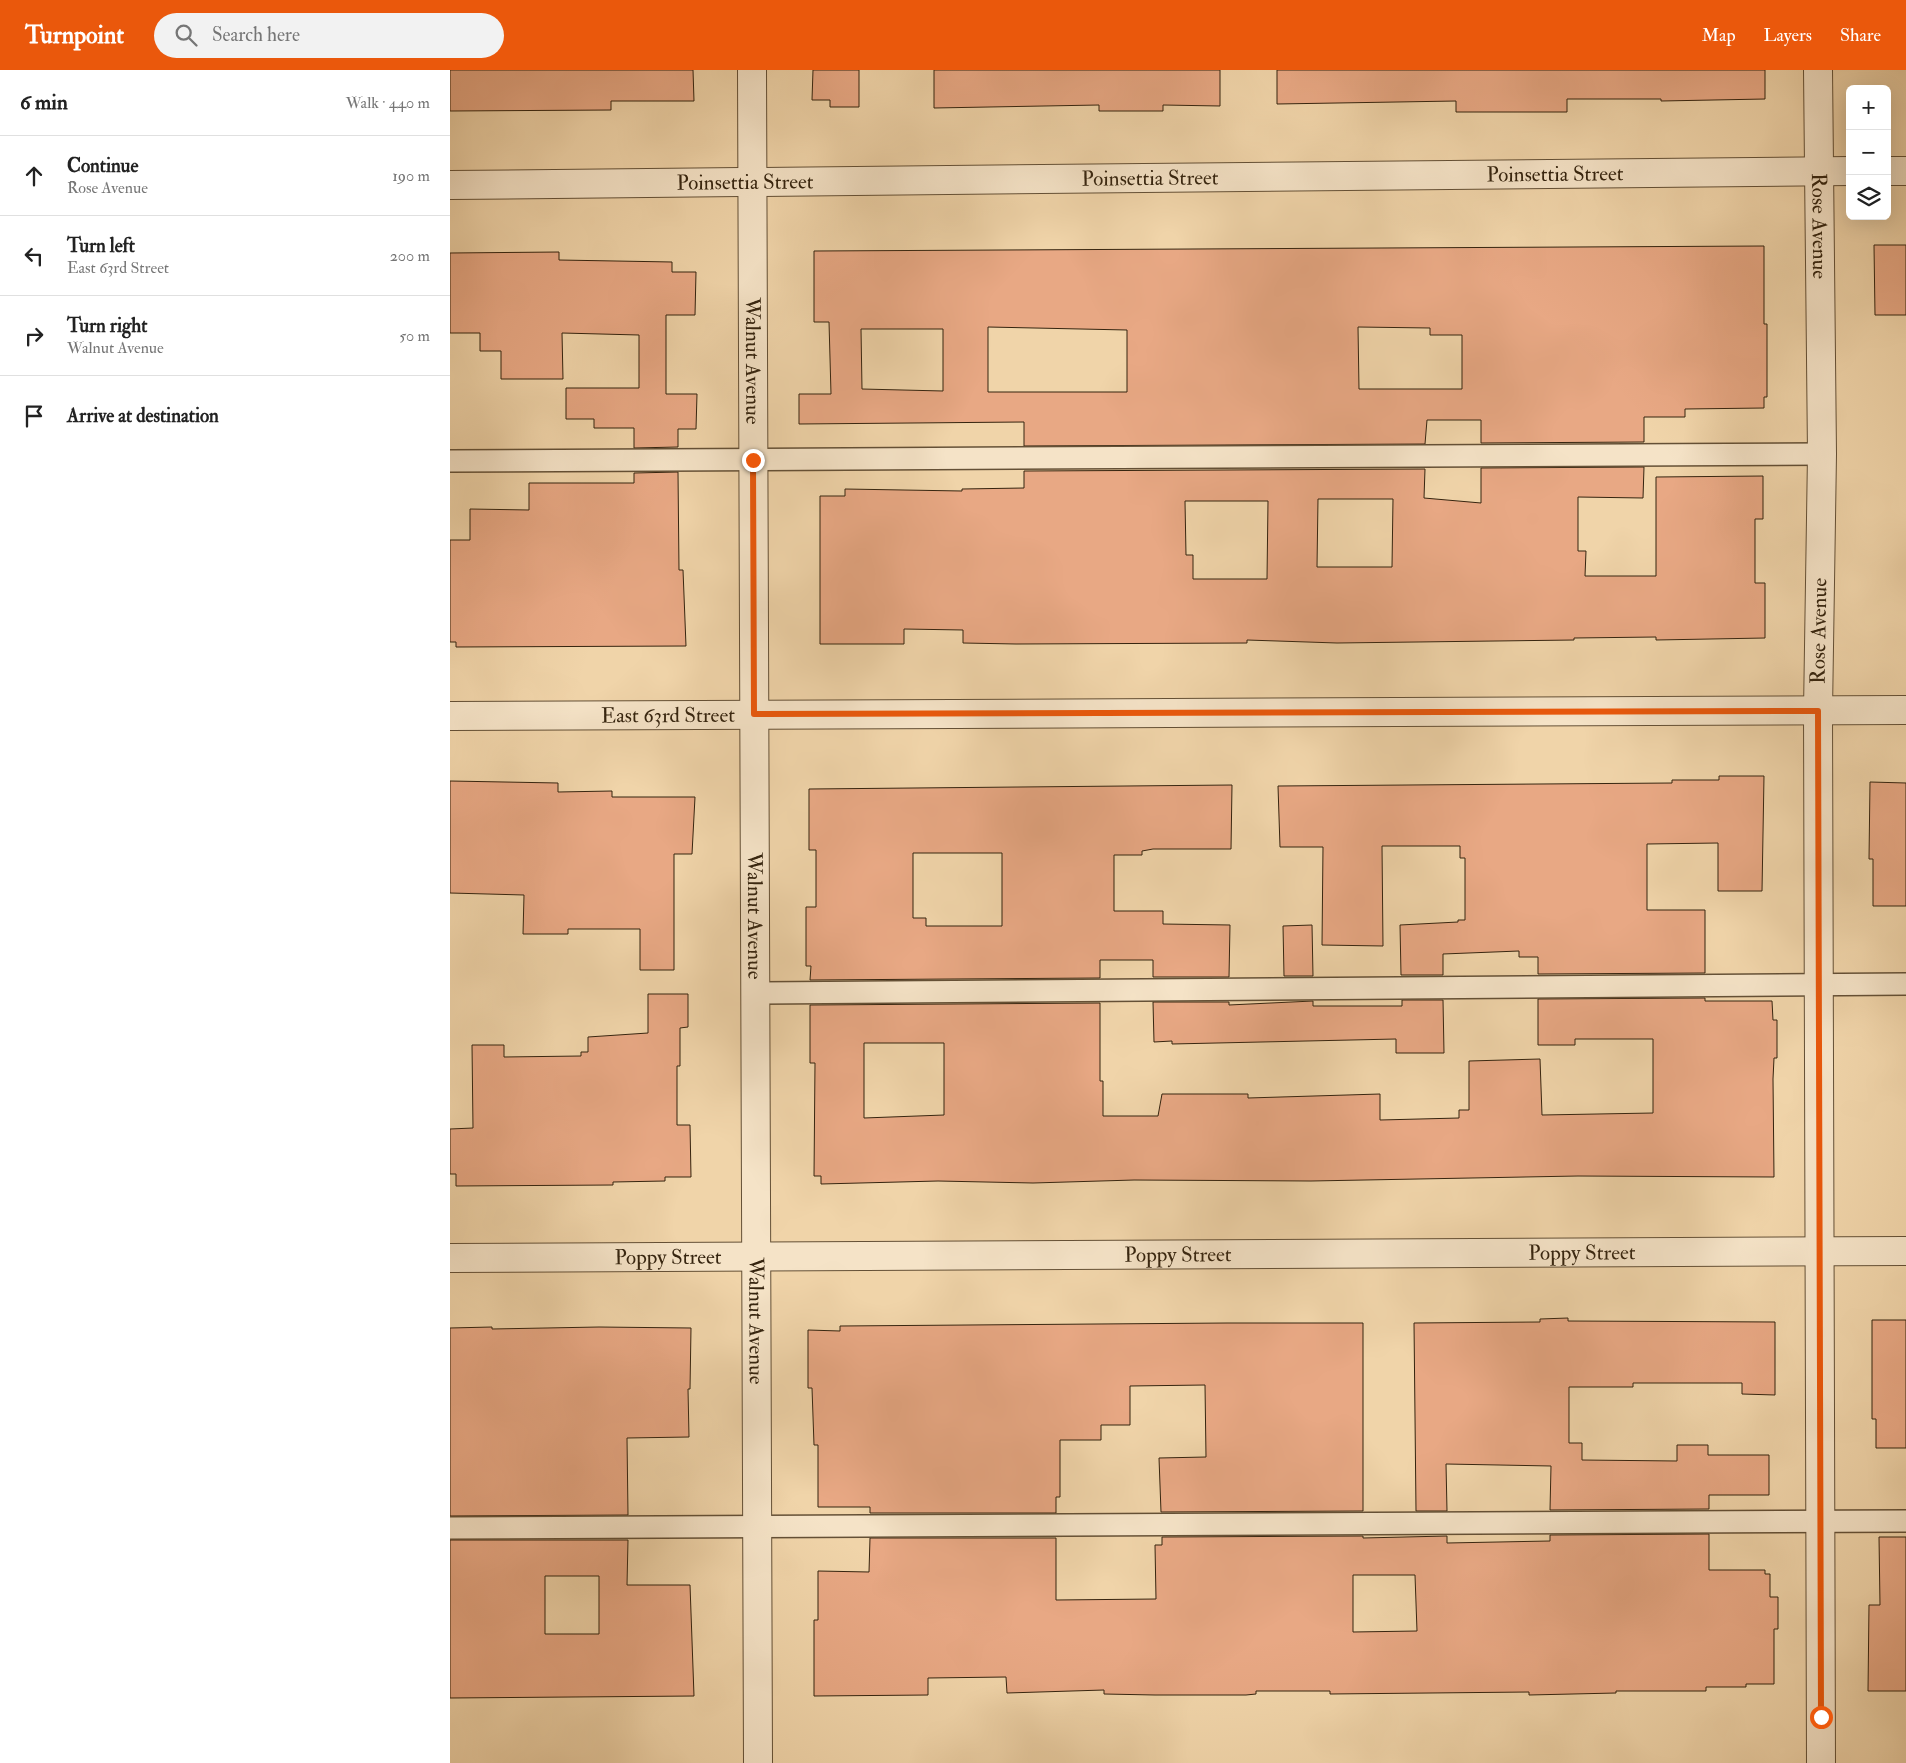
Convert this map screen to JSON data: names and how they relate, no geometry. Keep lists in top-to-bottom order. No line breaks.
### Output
{"streets":{"street":["Poinsettia Street","Rose Avenue","Walnut Avenue","East 63rd Street","Poppy Street"]},"crossings":[["Poinsettia Street","Rose Avenue"],["Poinsettia Street","Walnut Avenue"],["Rose Avenue","East 63rd Street"],["Rose Avenue","Poppy Street"],["Walnut Avenue","East 63rd Street"],["Walnut Avenue","Poppy Street"]],"page":{"header":"Turnpoint","search":"Search here","nav":["Map","Layers","Share"],"heading":["6 min","Walk · 440 m"],"map_buttons":["+","−"],"list":[["Continue","Rose Avenue","190 m"],["Turn left","East 63rd Street","200 m"],["Turn right","Walnut Avenue","50 m"],"Arrive at destination"]}}
